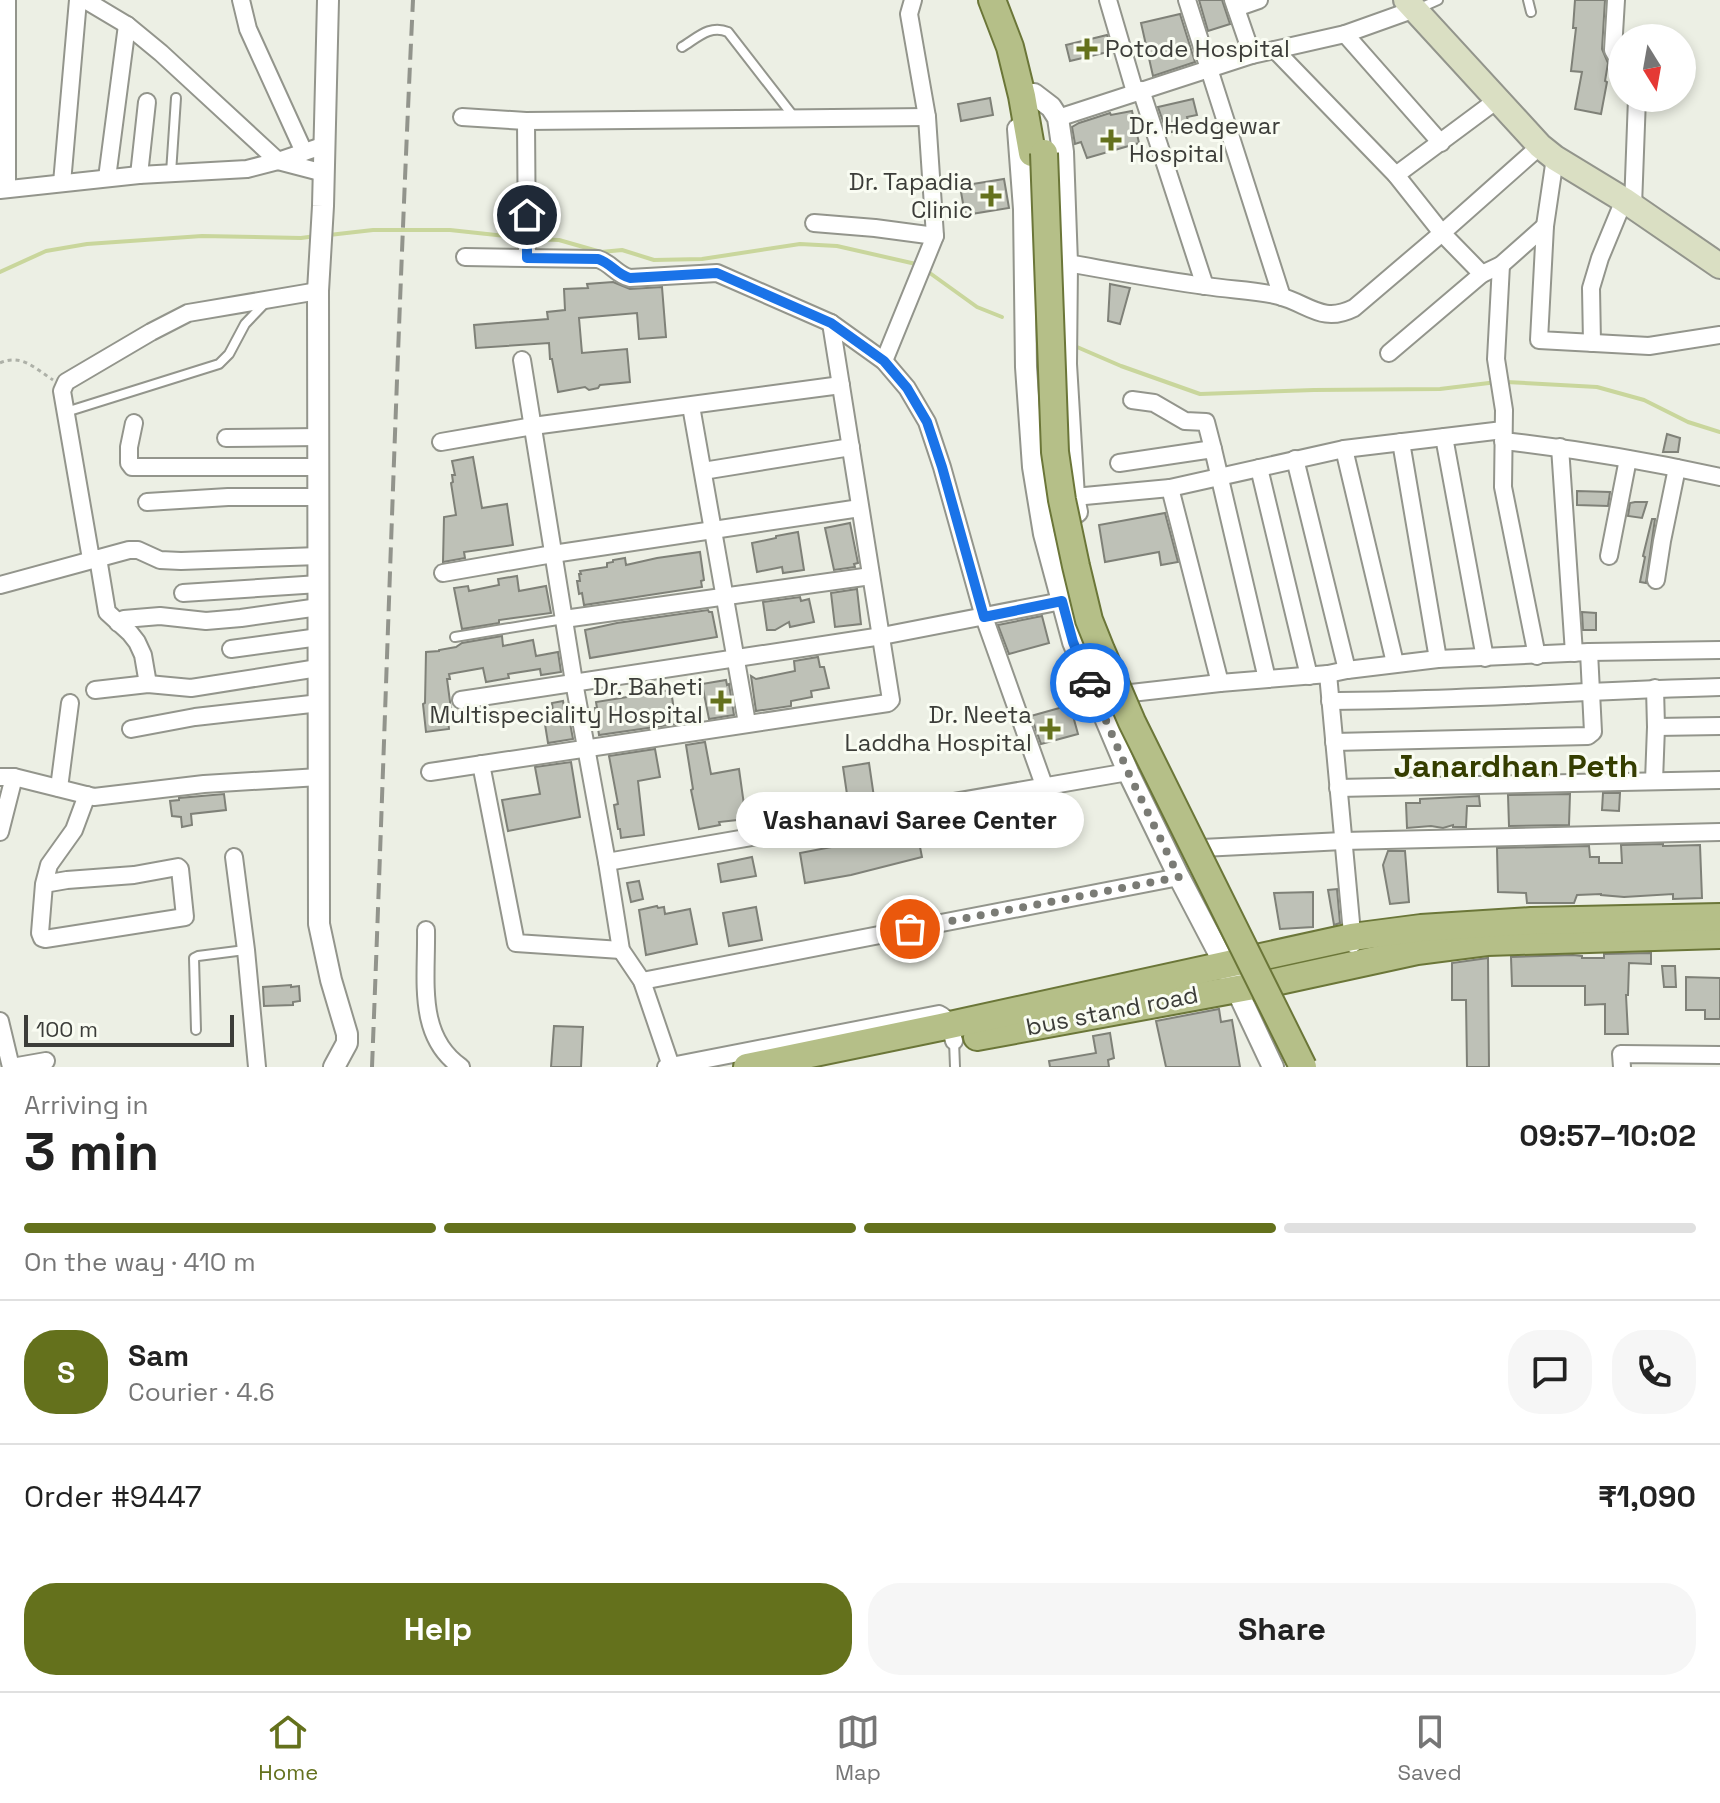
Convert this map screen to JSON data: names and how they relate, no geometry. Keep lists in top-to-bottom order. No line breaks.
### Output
{"streets":{"main road":["bus stand road"]},"districts":["Janardhan Peth"],"places":{"health":["Potode Hospital","Dr. Hedgewar Hospital","Dr. Tapadia Clinic","Dr. Baheti Multispeciality Hospital","Dr. Neeta Laddha Hospital"],"other":["Vashanavi Saree Center"]},"scale_bar":"100 m","north":"bottom","page":{"bubble":"Vashanavi Saree Center","scale":"100 m","heading":["3 min","Arriving in","09:57–10:02"],"panel":["Sam","Courier · 4.6","Order #9447","₹1,090"],"bar":"On the way · 410 m","round":"S","buttons":["Help","Share"],"tabs":["Home","Map","Saved"]}}
